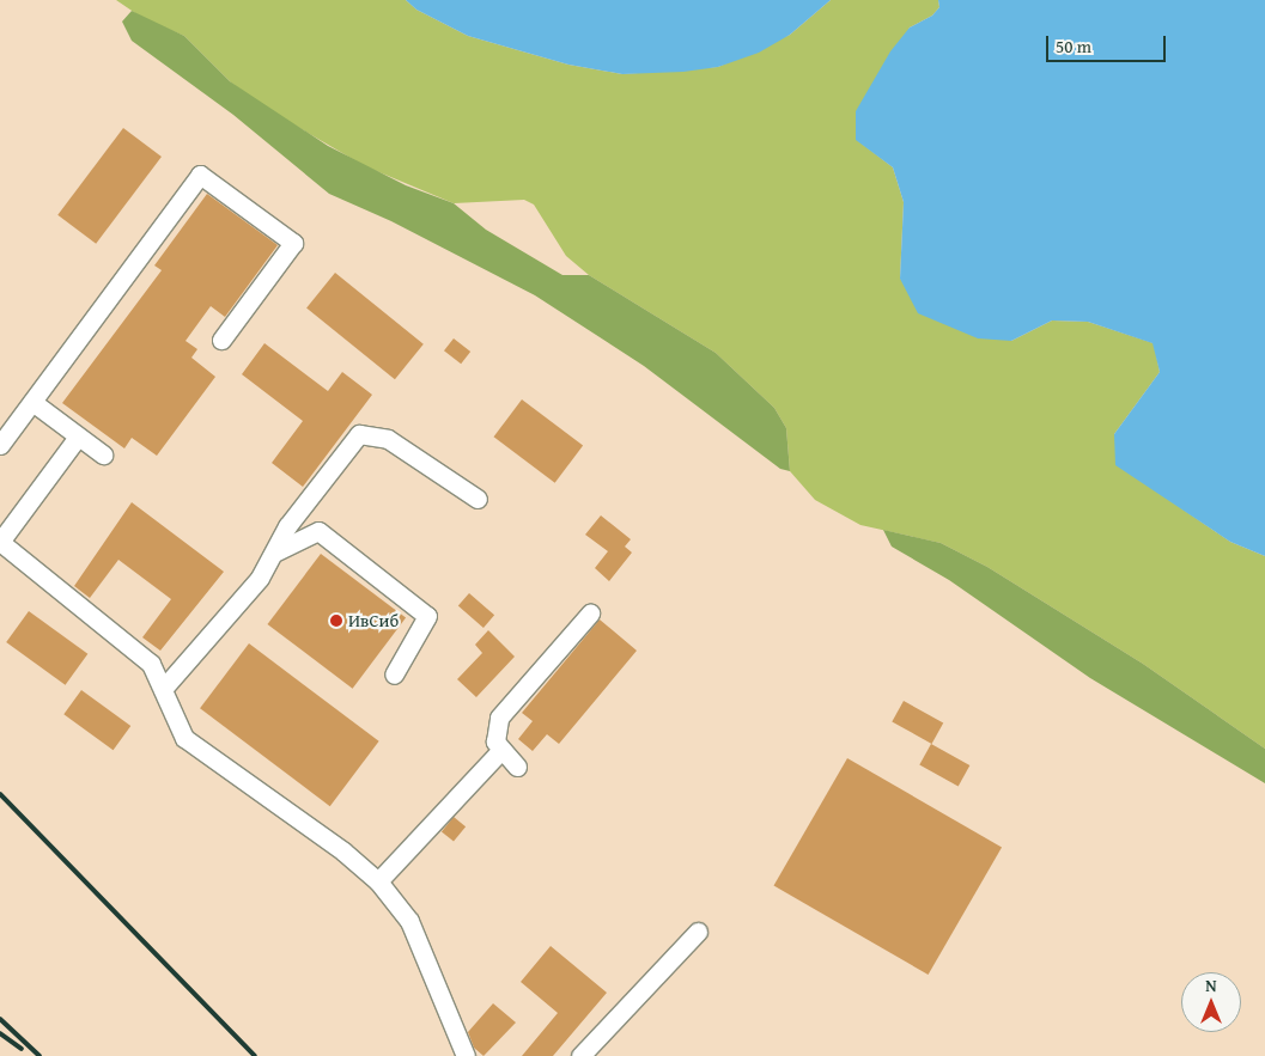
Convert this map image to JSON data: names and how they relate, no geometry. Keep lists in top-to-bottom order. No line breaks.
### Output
{"places":["ИвСиб"],"scale_bar":"50 m","north":"top"}
